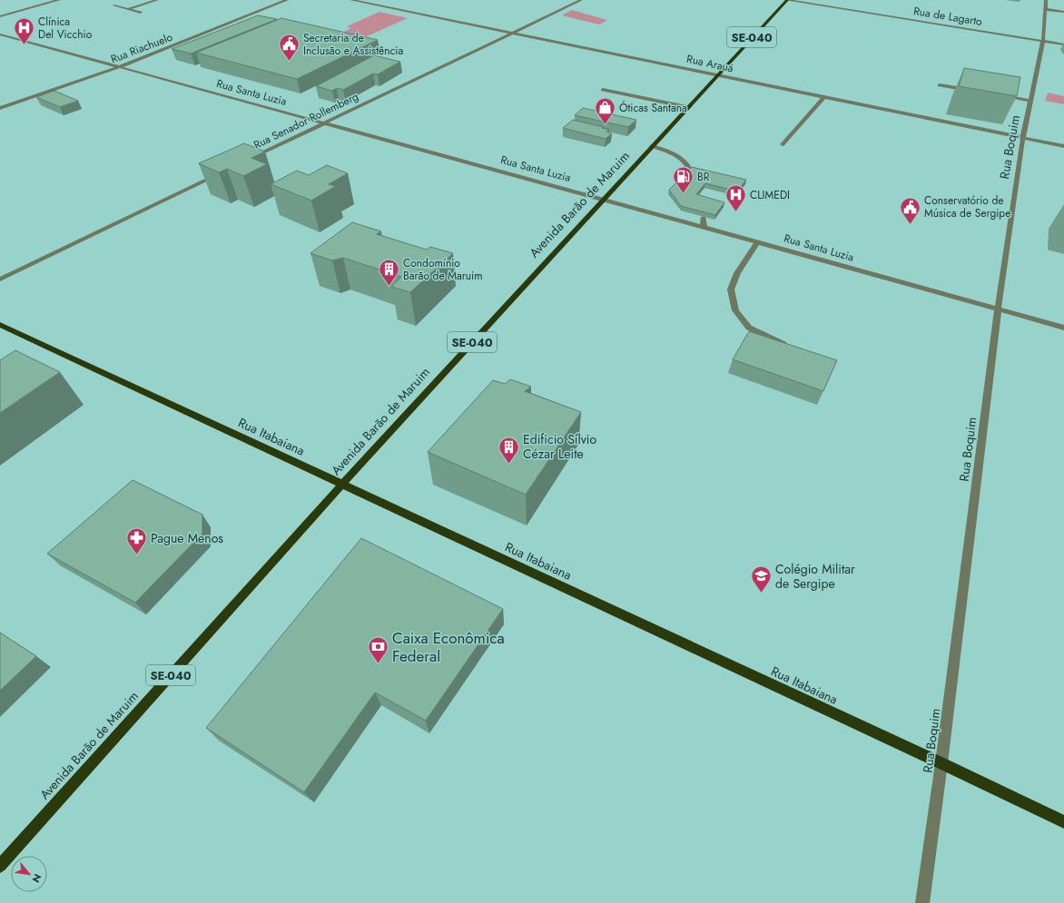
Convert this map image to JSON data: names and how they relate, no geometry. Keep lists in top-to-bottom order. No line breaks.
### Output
{"streets":{"main road":["SE-040","Avenida Barão de Maruim","Rua Itabaiana"],"street":["Rua de Lagarto","Rua Riachuelo","Rua Arauá","Rua Santa Luzia","Rua Senador Rollemberg","Rua Boquim"]},"crossings":[["Rua de Lagarto","Rua Boquim"],["Rua de Lagarto","Avenida Barão de Maruim"],["Rua Riachuelo","Rua Santa Luzia"],["Rua Arauá","Rua Senador Rollemberg"],["Rua Arauá","Rua Boquim"],["Rua Arauá","Avenida Barão de Maruim"],["Rua Santa Luzia","Rua Senador Rollemberg"],["Rua Santa Luzia","Rua Boquim"],["Rua Santa Luzia","Avenida Barão de Maruim"],["Rua Boquim","Rua Itabaiana"],["Avenida Barão de Maruim","Rua Itabaiana"]],"places":{"hospital":["Clínica Del Vicchio","CLIMEDI"],"public building":["Secretaria de Inclusão e Assistência","Conservatório de Música de Sergipe"],"shop":["Óticas Santana"],"fuel station":["BR"],"building":["Condomínio Barão de Maruim","Edificio Sílvio Cézar Leite"],"pharmacy":["Pague Menos"],"school or university":["Colégio Militar de Sergipe"],"bank":["Caixa Econômica Federal"]},"north":"bottom right"}
